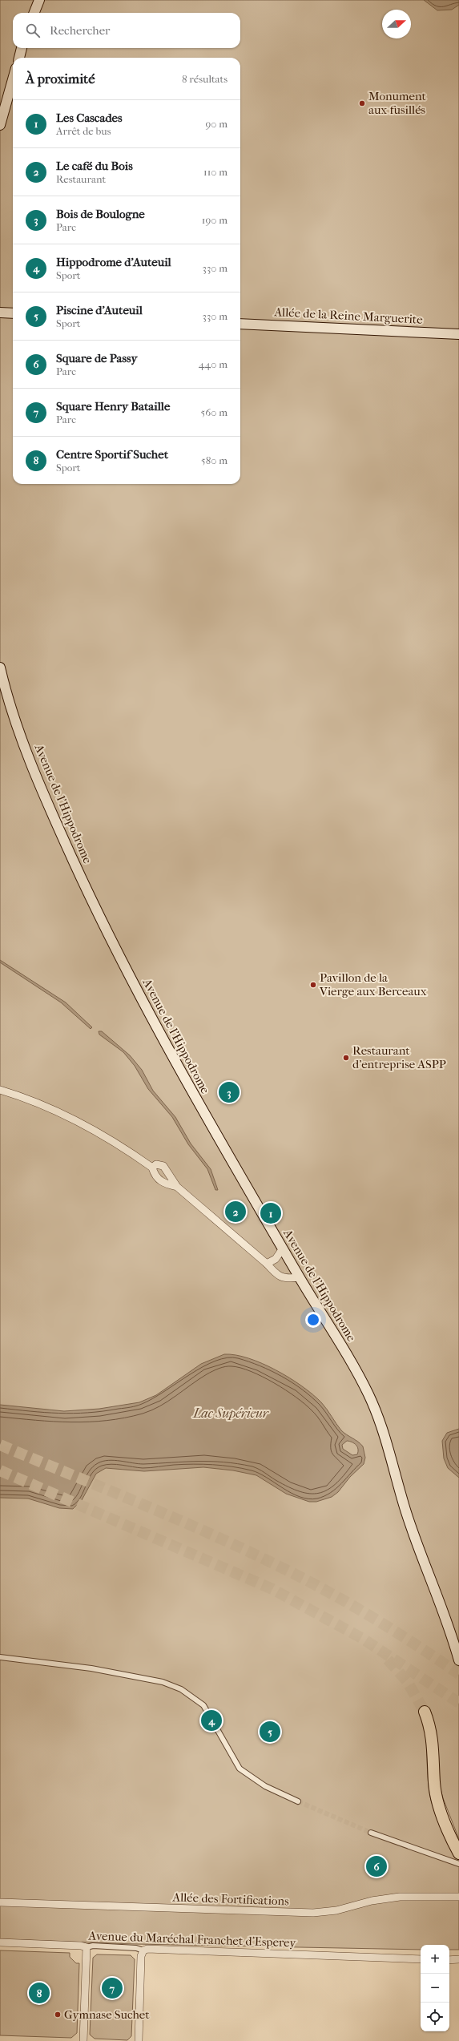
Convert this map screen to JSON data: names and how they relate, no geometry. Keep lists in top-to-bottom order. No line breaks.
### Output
{"streets":{"main road":["Allée de la Reine Marguerite","Avenue de l'Hippodrome"],"street":["Allée des Fortifications","Avenue du Maréchal Franchet d'Esperey"]},"water":["Lac Supérieur"],"places":["Monument aux fusillés","Pavillon de la Vierge aux Berceaux","Restaurant d'entreprise ASPP","Gymnase Suchet"],"north":"right","page":{"search":"Rechercher","heading":["À proximité","8 résultats"],"list":[{"mark":"1","name":"Les Cascades","note":"Arrêt de bus","value":"90 m"},{"mark":"2","name":"Le café du Bois","note":"Restaurant","value":"110 m"},{"mark":"3","name":"Bois de Boulogne","note":"Parc","value":"190 m"},{"mark":"4","name":"Hippodrome d'Auteuil","note":"Sport","value":"330 m"},{"mark":"5","name":"Piscine d'Auteuil","note":"Sport","value":"330 m"},{"mark":"6","name":"Square de Passy","note":"Parc","value":"440 m"},{"mark":"7","name":"Square Henry Bataille","note":"Parc","value":"560 m"},{"mark":"8","name":"Centre Sportif Suchet","note":"Sport","value":"580 m"}],"pins":["3","2","1","4","5","6","7","8"],"map_buttons":["+","−"]}}
